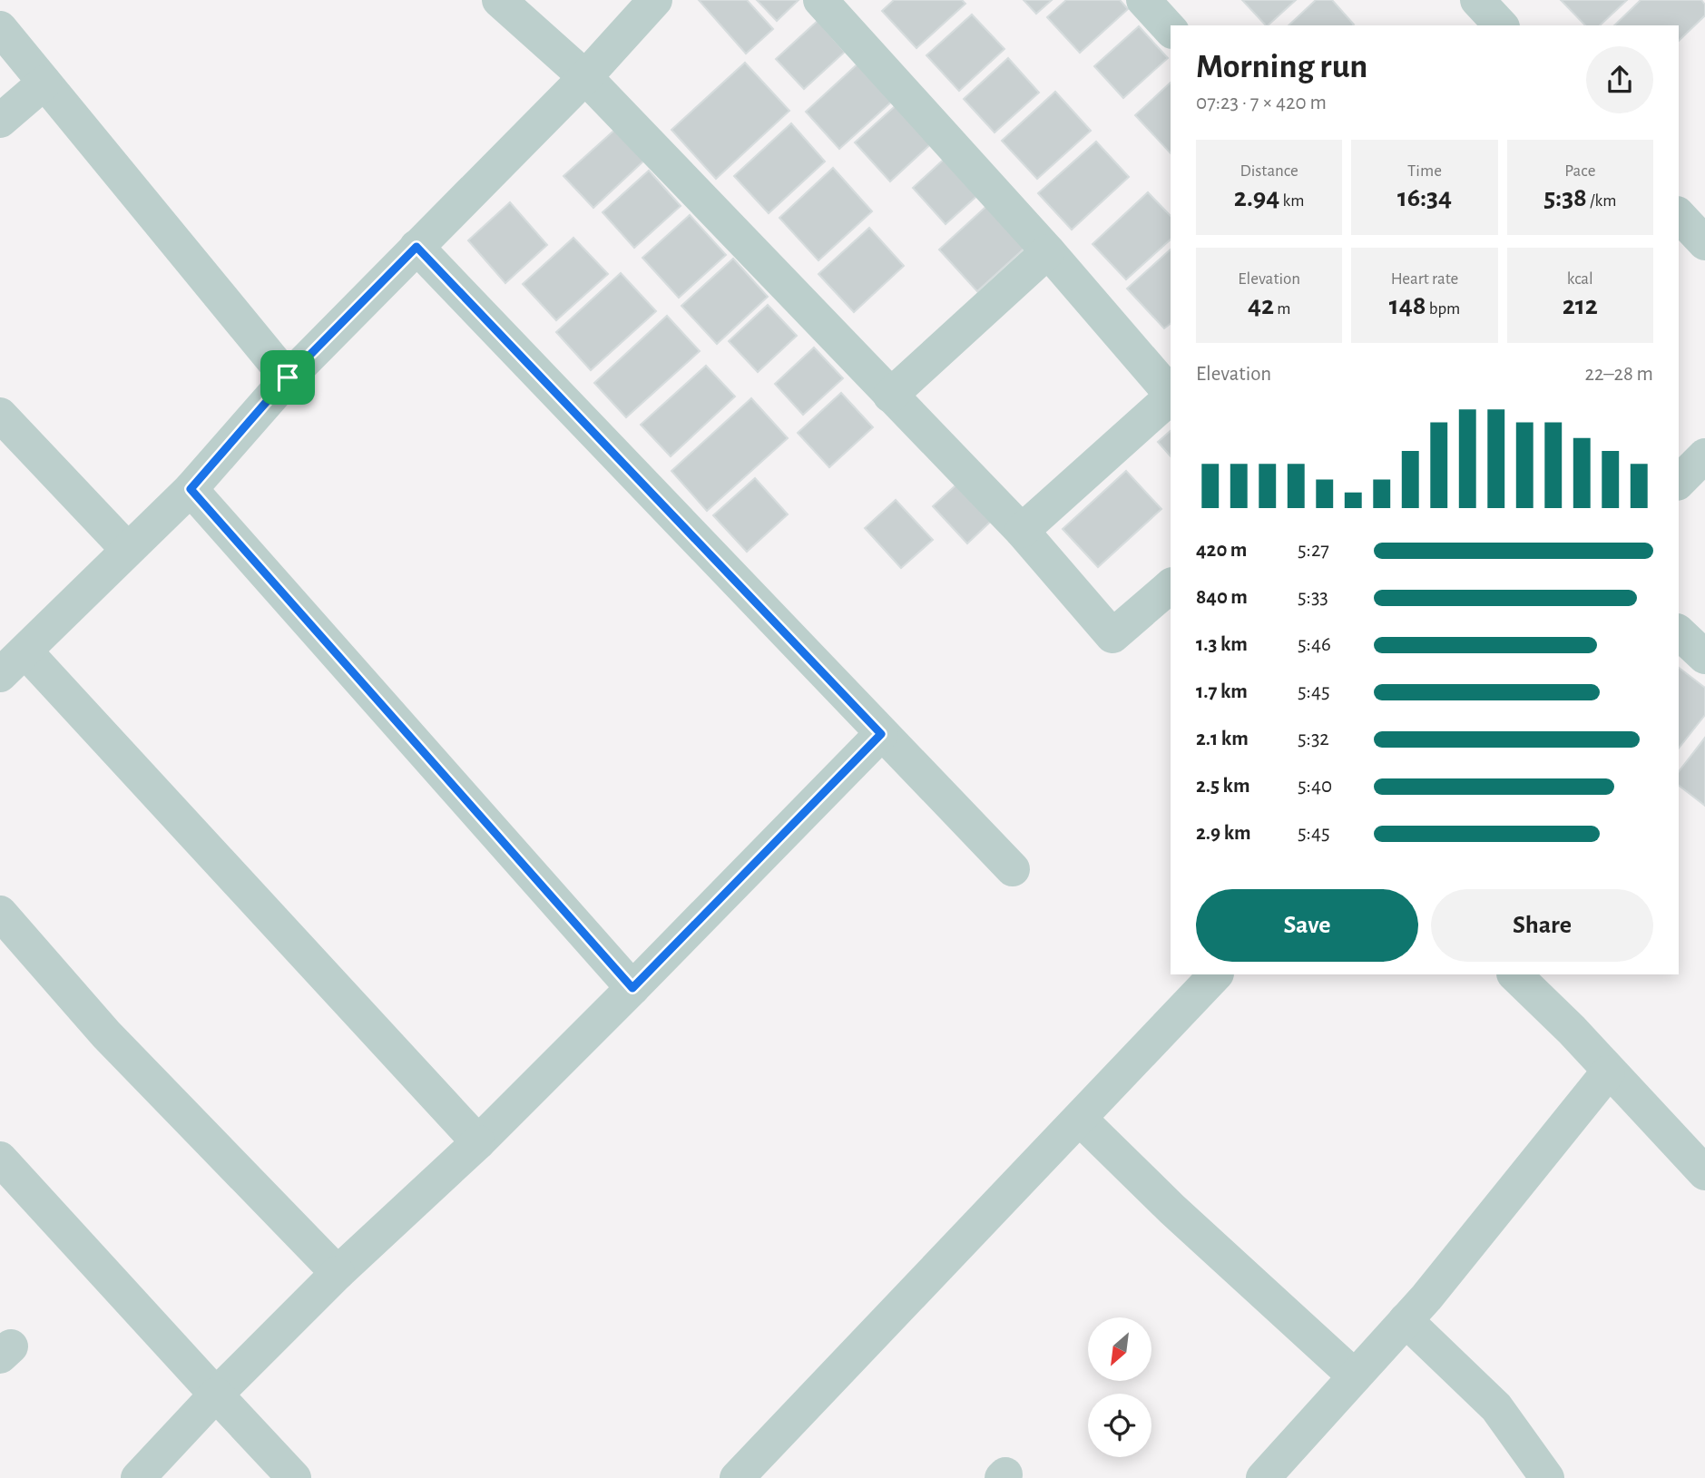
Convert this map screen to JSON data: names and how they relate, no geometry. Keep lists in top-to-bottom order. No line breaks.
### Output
{"north":"bottom left","page":{"heading":["Morning run","07:23 · 7 × 420 m"],"stats":[["Distance","2.94 km"],["Time","16:34"],["Pace","5:38 /km"],["Elevation","42 m"],["Heart rate","148 bpm"],["kcal","212"]],"chart":["Elevation","22–28 m"],"list":[{"name":"420 m","note":"5:27"},{"name":"840 m","note":"5:33"},{"name":"1.3 km","note":"5:46"},{"name":"1.7 km","note":"5:45"},{"name":"2.1 km","note":"5:32"},{"name":"2.5 km","note":"5:40"},{"name":"2.9 km","note":"5:45"}],"buttons":["Save","Share"]}}
